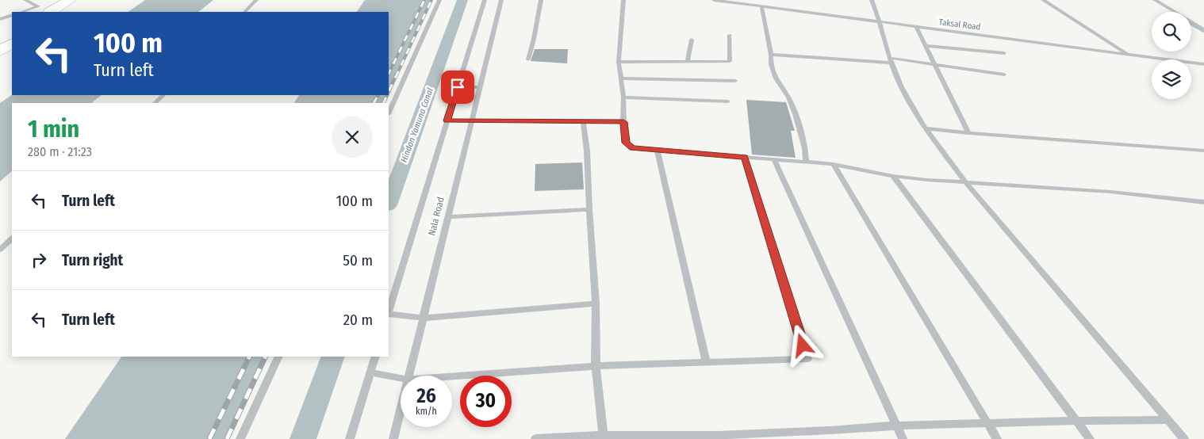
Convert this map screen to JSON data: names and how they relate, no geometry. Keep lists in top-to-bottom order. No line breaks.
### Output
{"streets":{"street":["Taksal Road","Nala Road"]},"water":["Hindon Yamuna Canal"],"page":{"turn":["100 m","Turn left"],"heading":["1 min","280 m · 21:23"],"list":[{"name":"Turn left","value":"100 m"},{"name":"Turn right","value":"50 m"},{"name":"Turn left","value":"20 m"}],"speed":"26 km/h","limit":"30"}}
